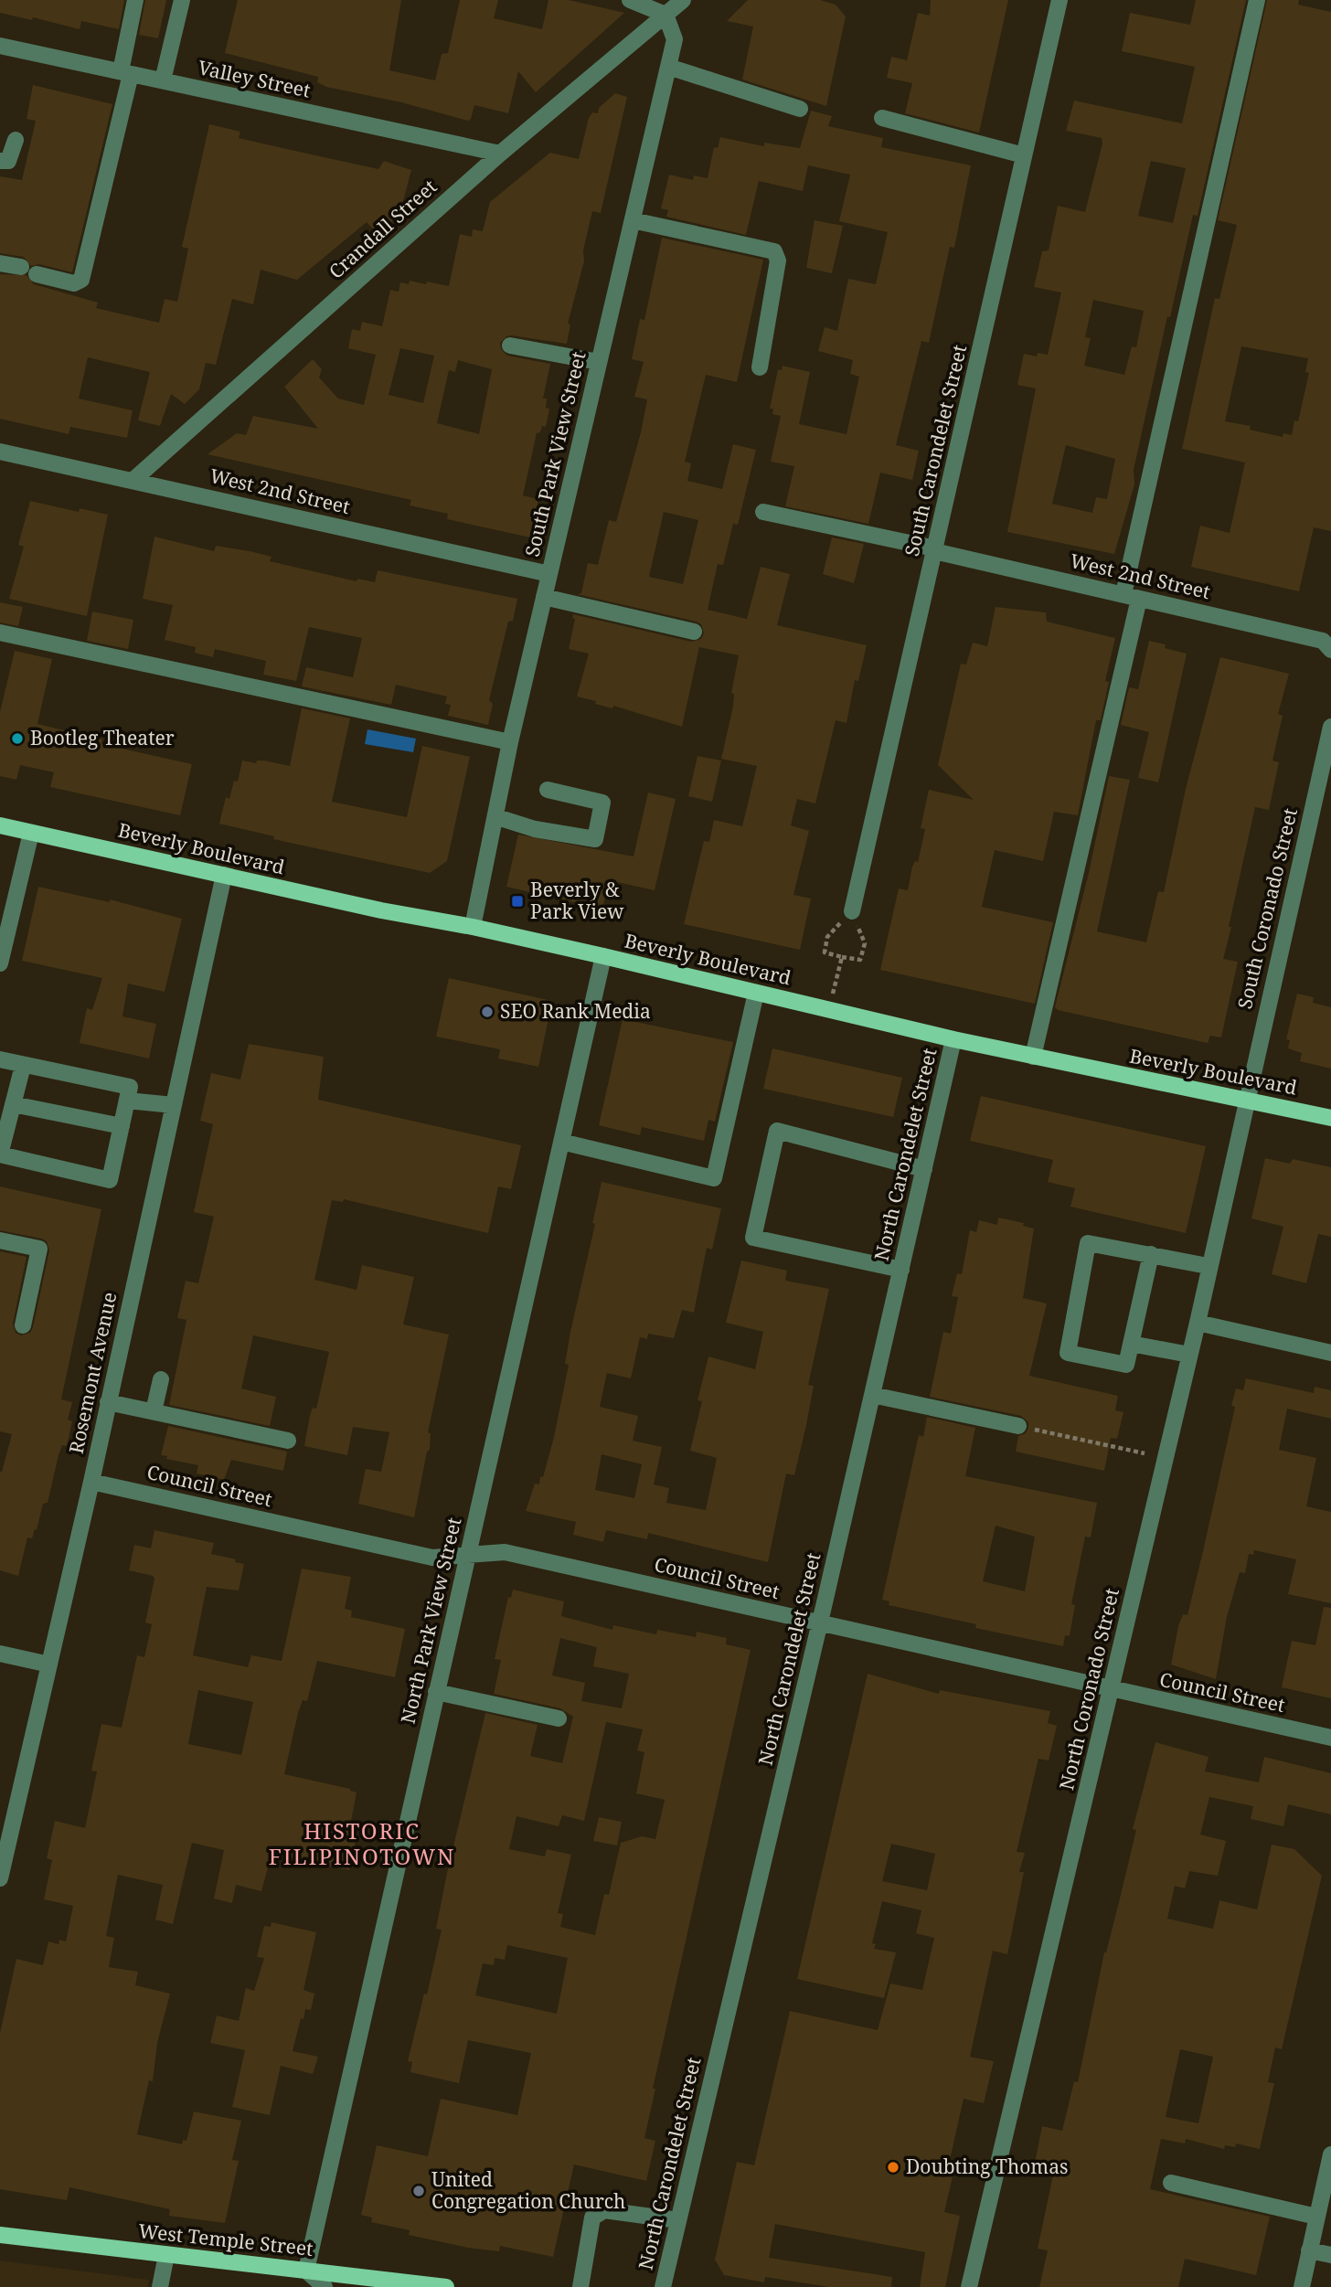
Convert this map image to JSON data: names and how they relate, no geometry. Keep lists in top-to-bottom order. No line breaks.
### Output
{"streets":{"main road":["Beverly Boulevard","West Temple Street"],"street":["Valley Street","Crandall Street","South Carondelet Street","South Park View Street","West 2nd Street","South Coronado Street","North Carondelet Street","Rosemont Avenue","Council Street","North Park View Street","North Coronado Street"]},"crossings":[["Valley Street","Crandall Street"],["Crandall Street","South Park View Street"],["Crandall Street","West 2nd Street"],["South Carondelet Street","West 2nd Street"],["South Park View Street","West 2nd Street"],["South Park View Street","Beverly Boulevard"],["Beverly Boulevard","South Coronado Street"],["Beverly Boulevard","North Carondelet Street"],["Beverly Boulevard","Rosemont Avenue"],["Beverly Boulevard","North Park View Street"],["Beverly Boulevard","North Coronado Street"],["South Coronado Street","North Coronado Street"],["North Carondelet Street","Council Street"],["Rosemont Avenue","Council Street"],["Council Street","North Park View Street"],["Council Street","North Coronado Street"],["North Park View Street","West Temple Street"]],"districts":["HISTORIC FILIPINOTOWN"],"places":{"other":["Bootleg Theater","SEO Rank Media","Doubting Thomas","United Congregation Church"],"transit":["Beverly & Park View"]}}
